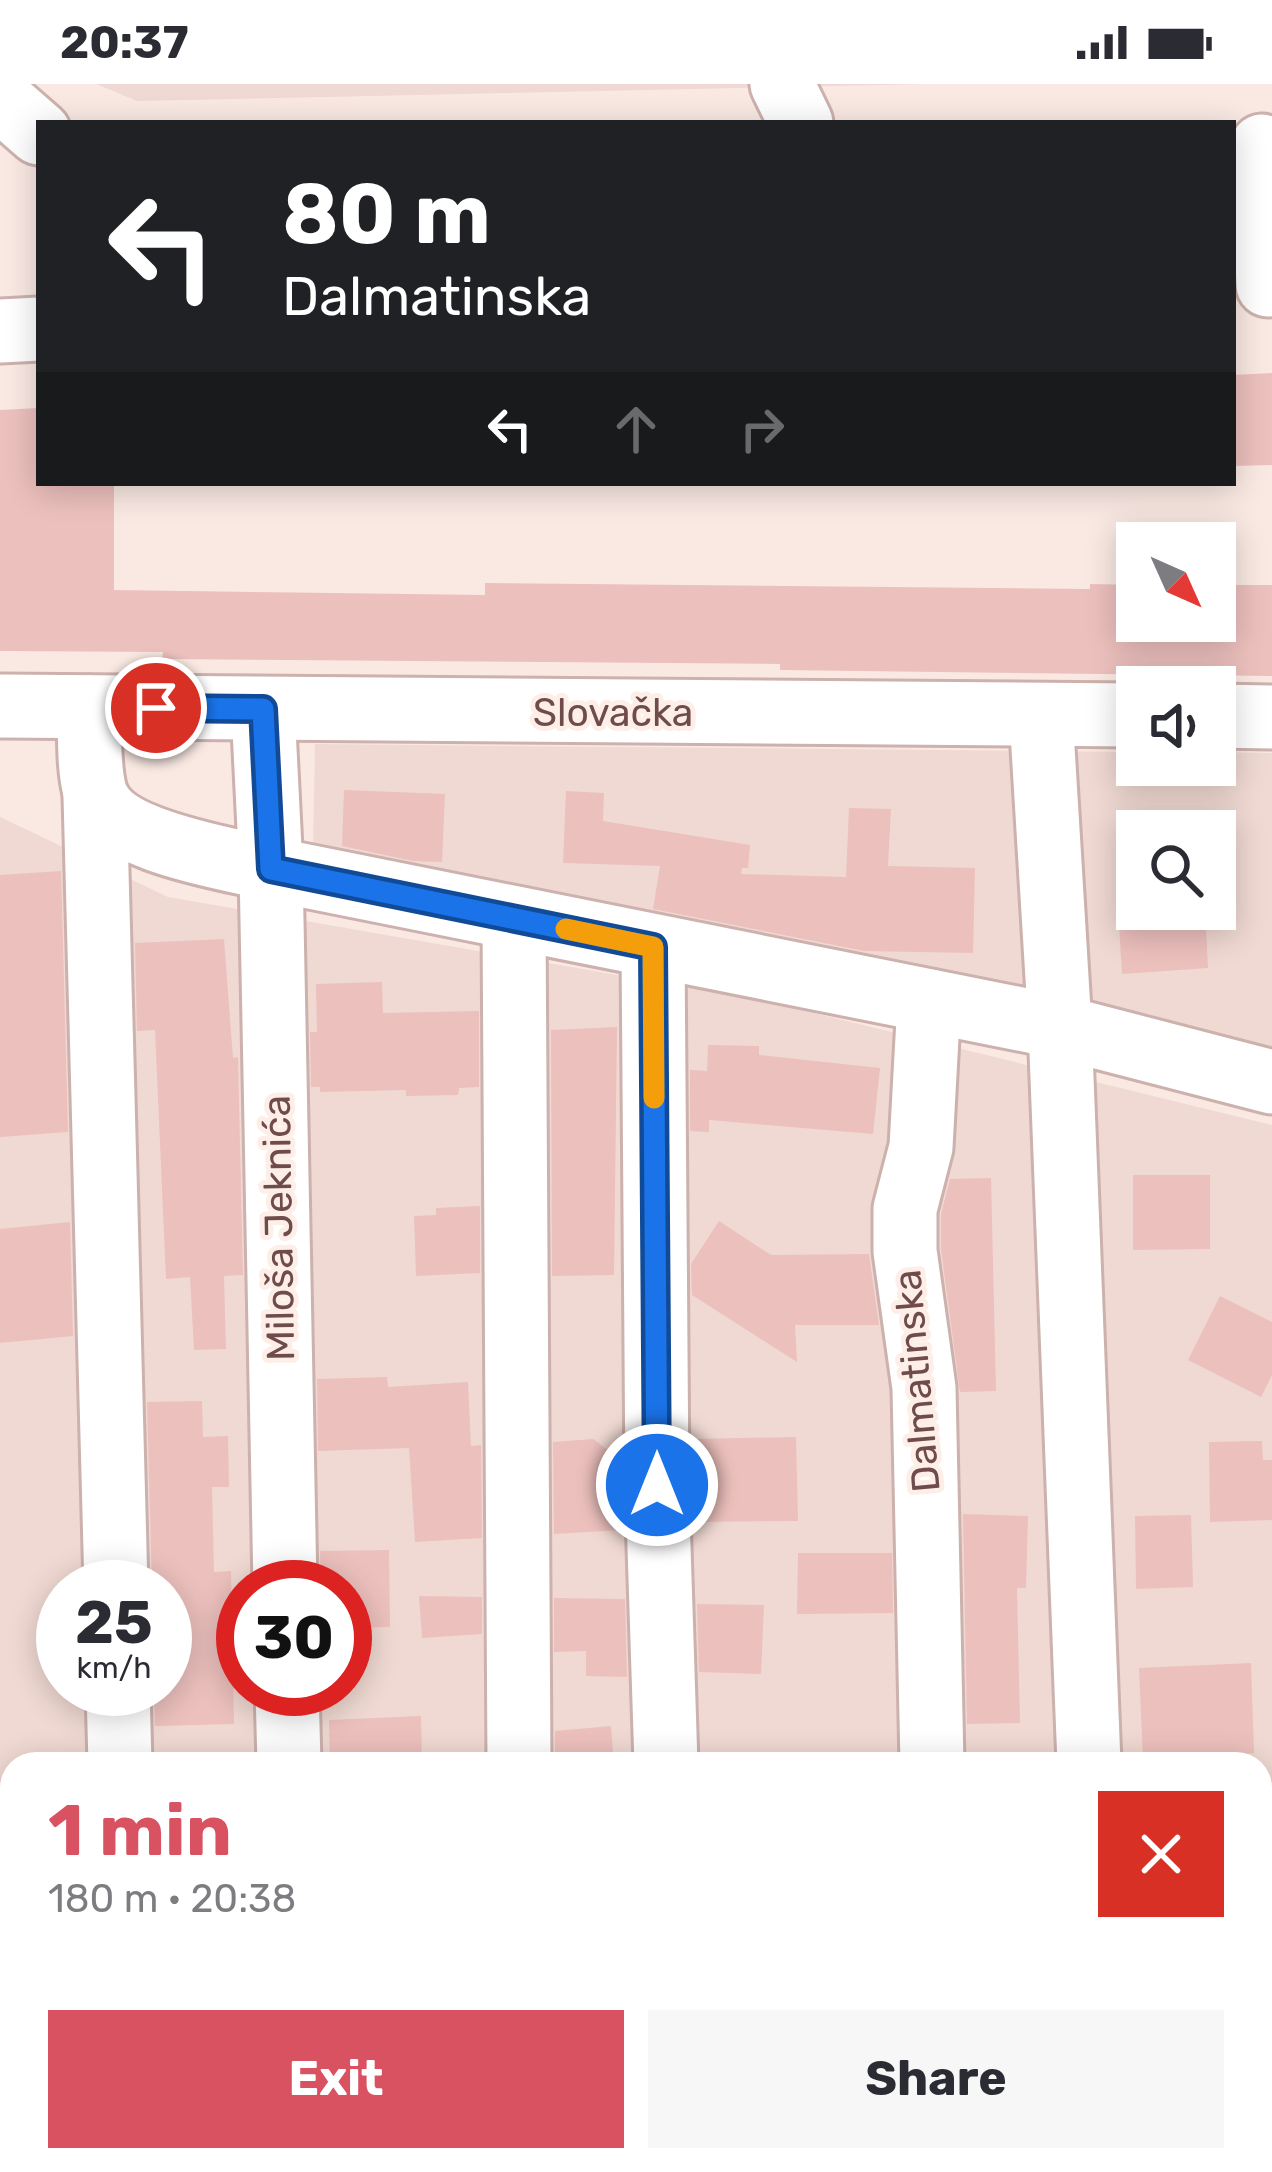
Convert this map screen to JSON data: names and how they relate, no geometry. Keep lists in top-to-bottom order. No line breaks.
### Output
{"streets":{"street":["Slovačka","Miloša Jeknića","Dalmatinska"]},"north":"bottom right","page":{"status":"20:37","turn":["80 m","Dalmatinska"],"speed":"25 km/h","limit":"30","heading":["1 min","180 m · 20:38"],"buttons":["Exit","Share"]}}
